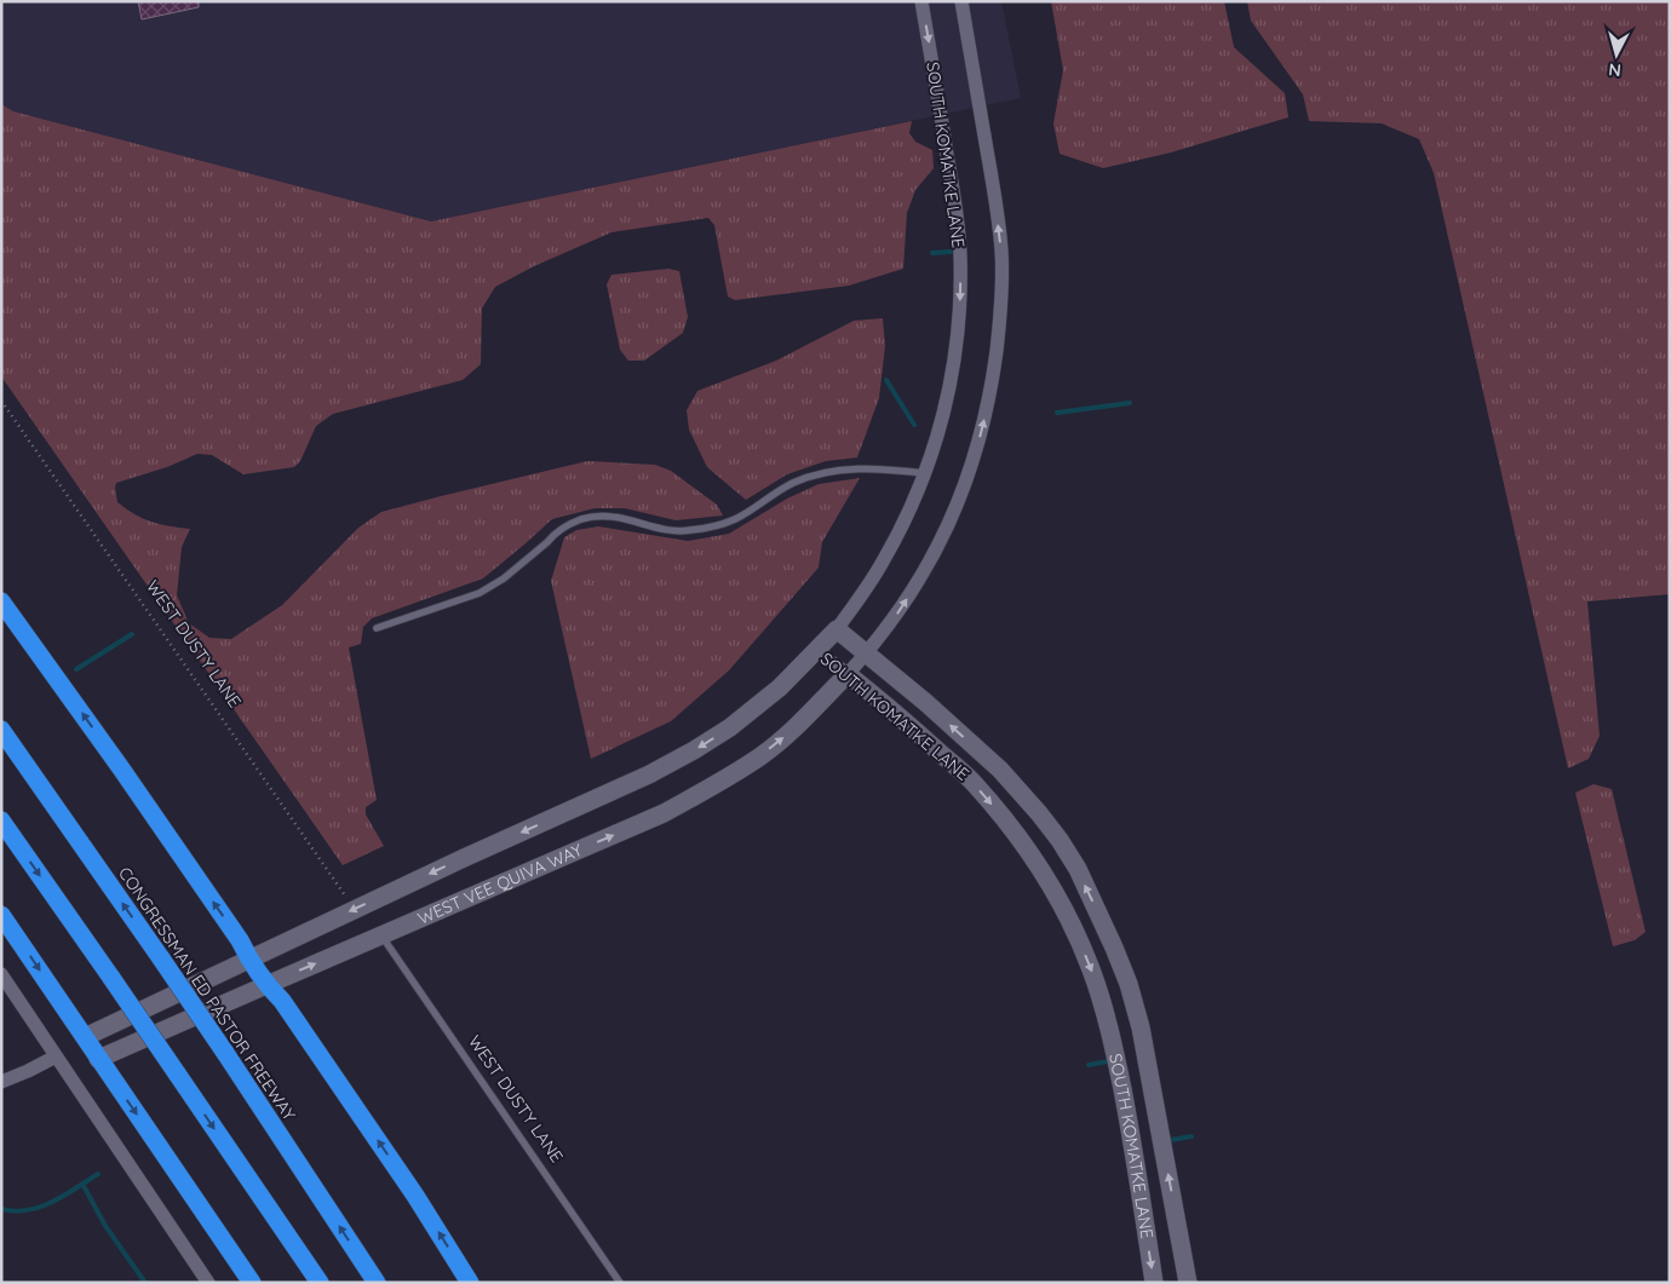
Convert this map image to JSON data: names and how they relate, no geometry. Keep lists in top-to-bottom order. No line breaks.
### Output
{"streets":{"highway":["CONGRESSMAN ED PASTOR FREEWAY"],"street":["SOUTH KOMATKE LANE","WEST VEE QUIVA WAY"],"lane":["WEST DUSTY LANE"]},"crossings":[["SOUTH KOMATKE LANE","WEST VEE QUIVA WAY"],["WEST DUSTY LANE","WEST VEE QUIVA WAY"]],"north":"bottom"}
